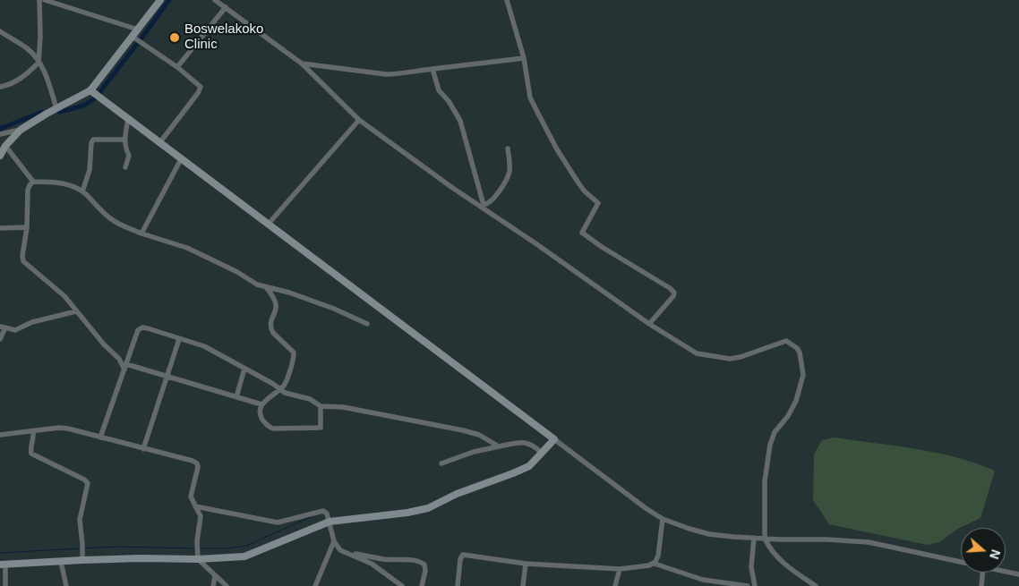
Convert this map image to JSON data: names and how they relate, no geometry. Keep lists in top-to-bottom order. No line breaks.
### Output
{"places":["Boswelakoko Clinic"],"north":"right"}
